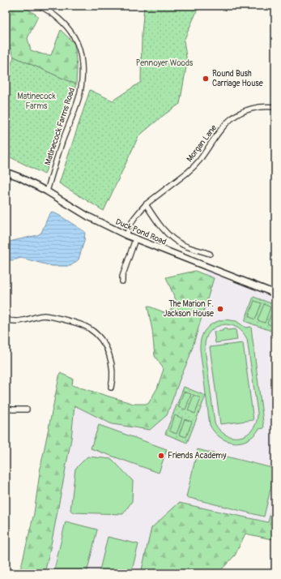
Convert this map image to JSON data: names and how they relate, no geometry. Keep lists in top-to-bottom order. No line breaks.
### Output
{"streets":{"street":["Matinecock Farms Road","Morgan Lane","Duck Pond Road"]},"crossings":[["Matinecock Farms Road","Duck Pond Road"],["Morgan Lane","Duck Pond Road"]],"parks":["Pennoyer Woods","Matinecock Farms"],"places":["Round Bush Carriage House","The Marion F. Jackson House","Friends Academy"]}
